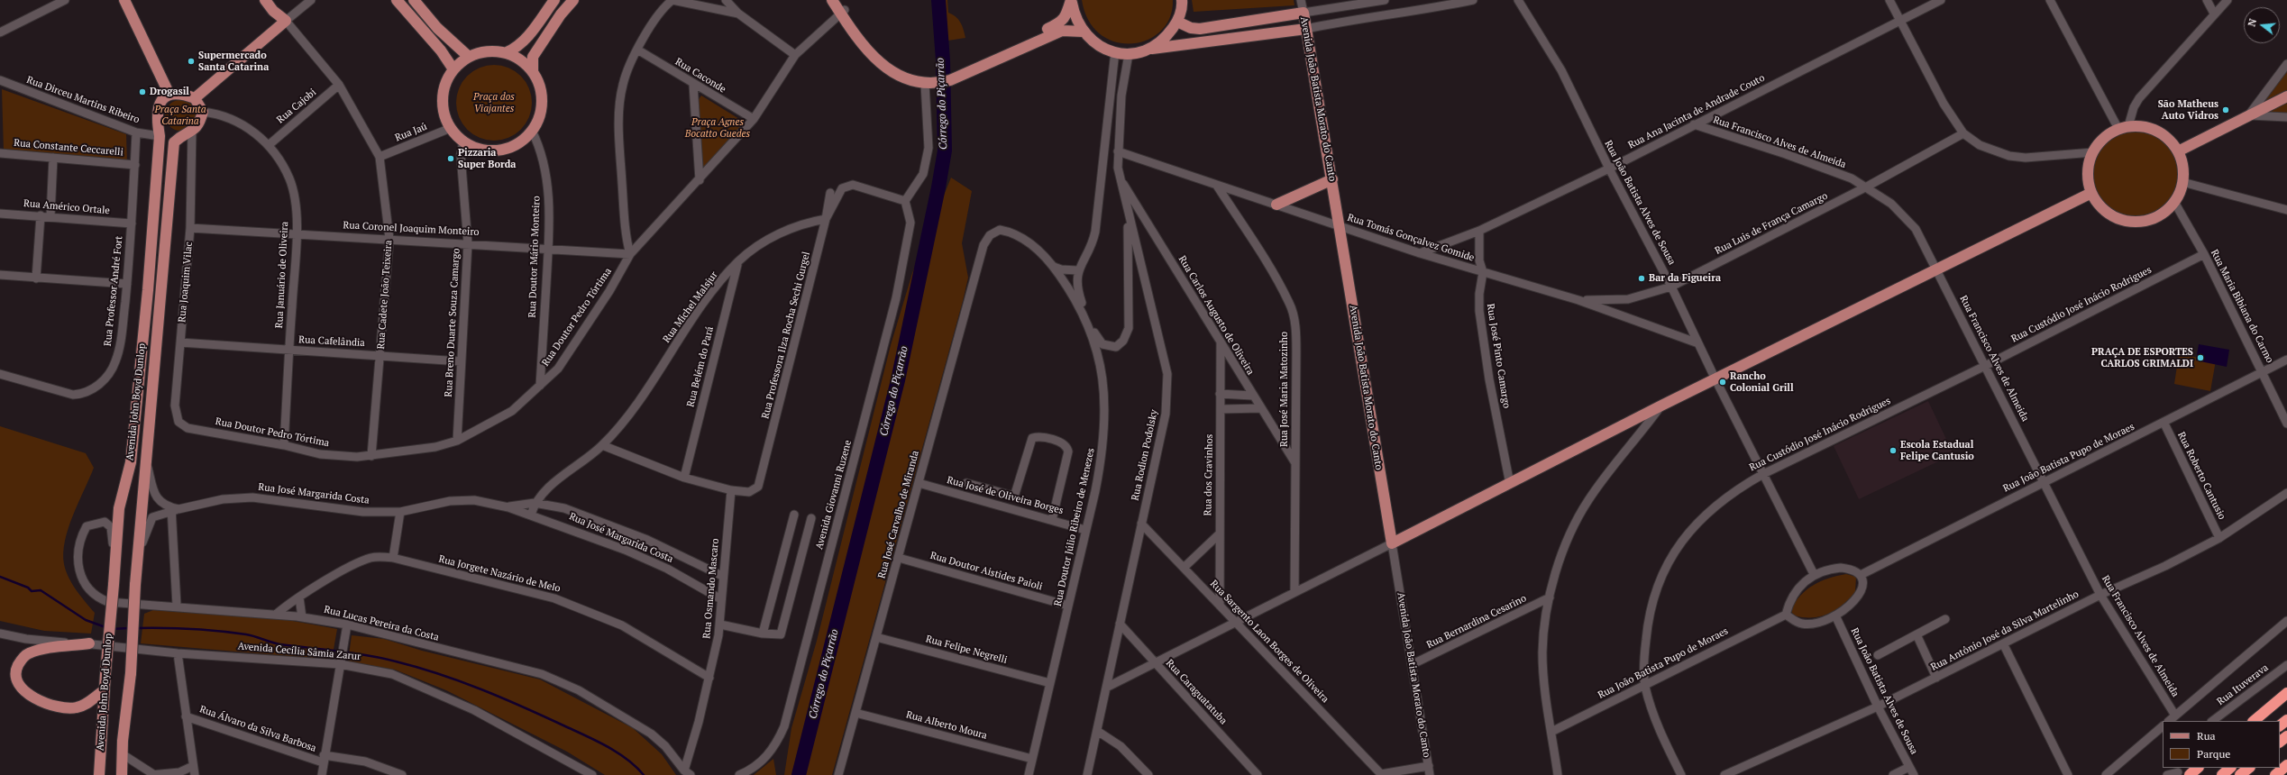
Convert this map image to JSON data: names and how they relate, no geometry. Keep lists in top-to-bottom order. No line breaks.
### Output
{"streets":{"main road":["Avenida João Batista Morato do Canto","Rua Cadete João Teixeira","Avenida John Boyd Dunlop"],"street":["Rua Caconde","Rua Dirceu Martins Ribeiro","Rua Cajobi","Rua Ana Jacinta de Andrade Couto","Rua Jaú","Rua Francisco Alves de Almeida","Rua Constante Ceccarelli","Rua João Batista Alves de Sousa","Rua Américo Ortale","Rua Luis de França Camargo","Rua Coronel Joaquim Monteiro","Rua Tomás Gonçalvez Gomide","Rua Doutor Mário Monteiro","Rua Januário de Oliveira","Rua Joaquim Vilac","Rua Professor André Fort","Rua Custódio José Inácio Rodrigues","Rua Maria Bibiana do Carmo","Rua Michel Malsjur","Rua Carlos Augusto de Oliveira","Rua Doutor Pedro Tórtima","Rua Breno Duarte Souza Camargo","Rua Professora Ilza Rocha Sechi Gurgel","Rua Cafelândia","Rua José Pinto Camargo","Rua Belém do Pará","Rua José Maria Matozinho","Rua Rodion Podolsky","Rua João Batista Pupo de Moraes","Rua dos Cravinhos","Rua Roberto Cantusio","Rua José Margarida Costa","Avenida Giovanni Ruzene","Rua José de Oliveira Borges","Rua José Carvalho de Miranda","Rua Doutor Júlio Ribeiro de Menezes","Rua Doutor Aistides Paioli","Rua Jorgete Nazário de Melo","Rua Osmando Mascaro","Rua Bernardina Cesarino","Rua Lucas Pereira da Costa","Rua Antônio José da Silva Martelinho","Rua Sargento Laon Borges de Oliveira","Rua Felipe Negrelli","Avenida Cecília Sâmia Zarur","Rua Ituverava","Rua Caraguatatuba","Rua Alberto Moura","Rua Álvaro da Silva Barbosa"]},"crossings":[["Rua Caconde","Rua Doutor Pedro Tórtima"],["Avenida João Batista Morato do Canto","Rua Tomás Gonçalvez Gomide"],["Avenida João Batista Morato do Canto","Rua Bernardina Cesarino"],["Rua Dirceu Martins Ribeiro","Rua Professor André Fort"],["Rua Dirceu Martins Ribeiro","Avenida John Boyd Dunlop"],["Rua Cajobi","Rua Januário de Oliveira"],["Rua Cajobi","Rua Cadete João Teixeira"],["Rua Ana Jacinta de Andrade Couto","Rua Francisco Alves de Almeida"],["Rua Ana Jacinta de Andrade Couto","Rua João Batista Alves de Sousa"],["Rua Ana Jacinta de Andrade Couto","Rua Tomás Gonçalvez Gomide"],["Rua Ana Jacinta de Andrade Couto","Rua José Pinto Camargo"],["Rua Jaú","Rua Doutor Mário Monteiro"],["Rua Jaú","Rua Cadete João Teixeira"],["Rua Jaú","Rua Breno Duarte Souza Camargo"],["Rua Francisco Alves de Almeida","Rua Luis de França Camargo"],["Rua Francisco Alves de Almeida","Rua Custódio José Inácio Rodrigues"],["Rua Francisco Alves de Almeida","Rua João Batista Pupo de Moraes"],["Rua Francisco Alves de Almeida","Rua Antônio José da Silva Martelinho"],["Rua Constante Ceccarelli","Rua Professor André Fort"],["Rua João Batista Alves de Sousa","Rua Luis de França Camargo"],["Rua João Batista Alves de Sousa","Rua Tomás Gonçalvez Gomide"],["Rua João Batista Alves de Sousa","Rua Custódio José Inácio Rodrigues"],["Rua João Batista Alves de Sousa","Rua Antônio José da Silva Martelinho"],["Rua Américo Ortale","Rua Professor André Fort"],["Rua Luis de França Camargo","Rua Tomás Gonçalvez Gomide"],["Rua Coronel Joaquim Monteiro","Rua Doutor Mário Monteiro"],["Rua Coronel Joaquim Monteiro","Rua Januário de Oliveira"],["Rua Coronel Joaquim Monteiro","Rua Joaquim Vilac"],["Rua Coronel Joaquim Monteiro","Rua Cadete João Teixeira"],["Rua Coronel Joaquim Monteiro","Rua Doutor Pedro Tórtima"],["Rua Coronel Joaquim Monteiro","Rua Breno Duarte Souza Camargo"],["Rua Tomás Gonçalvez Gomide","Rua José Pinto Camargo"],["Rua Tomás Gonçalvez Gomide","Rua José Maria Matozinho"],["Rua Tomás Gonçalvez Gomide","Rua Rodion Podolsky"],["Rua Doutor Mário Monteiro","Rua Doutor Pedro Tórtima"],["Rua Doutor Mário Monteiro","Rua Breno Duarte Souza Camargo"],["Rua Januário de Oliveira","Rua Doutor Pedro Tórtima"],["Rua Januário de Oliveira","Rua Cafelândia"],["Rua Joaquim Vilac","Rua Doutor Pedro Tórtima"],["Rua Joaquim Vilac","Rua Cafelândia"],["Rua Joaquim Vilac","Avenida John Boyd Dunlop"],["Rua Cadete João Teixeira","Rua Doutor Pedro Tórtima"],["Rua Cadete João Teixeira","Rua Cafelândia"],["Rua Custódio José Inácio Rodrigues","Rua Maria Bibiana do Carmo"],["Rua Custódio José Inácio Rodrigues","Rua João Batista Pupo de Moraes"],["Rua Maria Bibiana do Carmo","Rua João Batista Pupo de Moraes"],["Rua Michel Malsjur","Rua Professora Ilza Rocha Sechi Gurgel"],["Rua Michel Malsjur","Rua Belém do Pará"],["Rua Michel Malsjur","Rua José Margarida Costa"],["Rua Carlos Augusto de Oliveira","Rua José Maria Matozinho"],["Rua Carlos Augusto de Oliveira","Rua Rodion Podolsky"],["Rua Carlos Augusto de Oliveira","Rua dos Cravinhos"],["Rua Doutor Pedro Tórtima","Rua Breno Duarte Souza Camargo"],["Rua Breno Duarte Souza Camargo","Rua Cafelândia"],["Rua Professora Ilza Rocha Sechi Gurgel","Rua Osmando Mascaro"],["Avenida John Boyd Dunlop","Rua José Margarida Costa"],["Avenida John Boyd Dunlop","Rua Lucas Pereira da Costa"],["Rua Rodion Podolsky","Rua Sargento Laon Borges de Oliveira"],["Rua Rodion Podolsky","Rua Caraguatatuba"],["Rua João Batista Pupo de Moraes","Rua Roberto Cantusio"],["Rua dos Cravinhos","Rua Sargento Laon Borges de Oliveira"],["Rua Roberto Cantusio","Rua Antônio José da Silva Martelinho"],["Rua José Margarida Costa","Rua Osmando Mascaro"],["Rua José de Oliveira Borges","Rua José Carvalho de Miranda"],["Rua José de Oliveira Borges","Rua Doutor Júlio Ribeiro de Menezes"],["Rua José Carvalho de Miranda","Rua Doutor Júlio Ribeiro de Menezes"],["Rua José Carvalho de Miranda","Rua Doutor Aistides Paioli"],["Rua José Carvalho de Miranda","Rua Felipe Negrelli"],["Rua José Carvalho de Miranda","Rua Alberto Moura"],["Rua Doutor Júlio Ribeiro de Menezes","Rua Doutor Aistides Paioli"],["Rua Doutor Júlio Ribeiro de Menezes","Rua Felipe Negrelli"],["Rua Doutor Júlio Ribeiro de Menezes","Rua Alberto Moura"],["Rua Jorgete Nazário de Melo","Rua Osmando Mascaro"],["Rua Jorgete Nazário de Melo","Rua Lucas Pereira da Costa"],["Rua Osmando Mascaro","Rua Lucas Pereira da Costa"]],"water":["Córrego do Piçarrão"],"parks":["Praça dos Viajantes","Praça Santa Catarina","Praça Agnes Bocatto Guedes"],"places":["Supermercado Santa Catarina","Drogasil","São Matheus Auto Vidros","Pizzaria Super Borda","Bar da Figueira","PRAÇA DE ESPORTES CARLOS GRIMALDI","Rancho Colonial Grill","Escola Estadual Felipe Cantusio"],"legend":["Rua","Parque"],"north":"left"}
